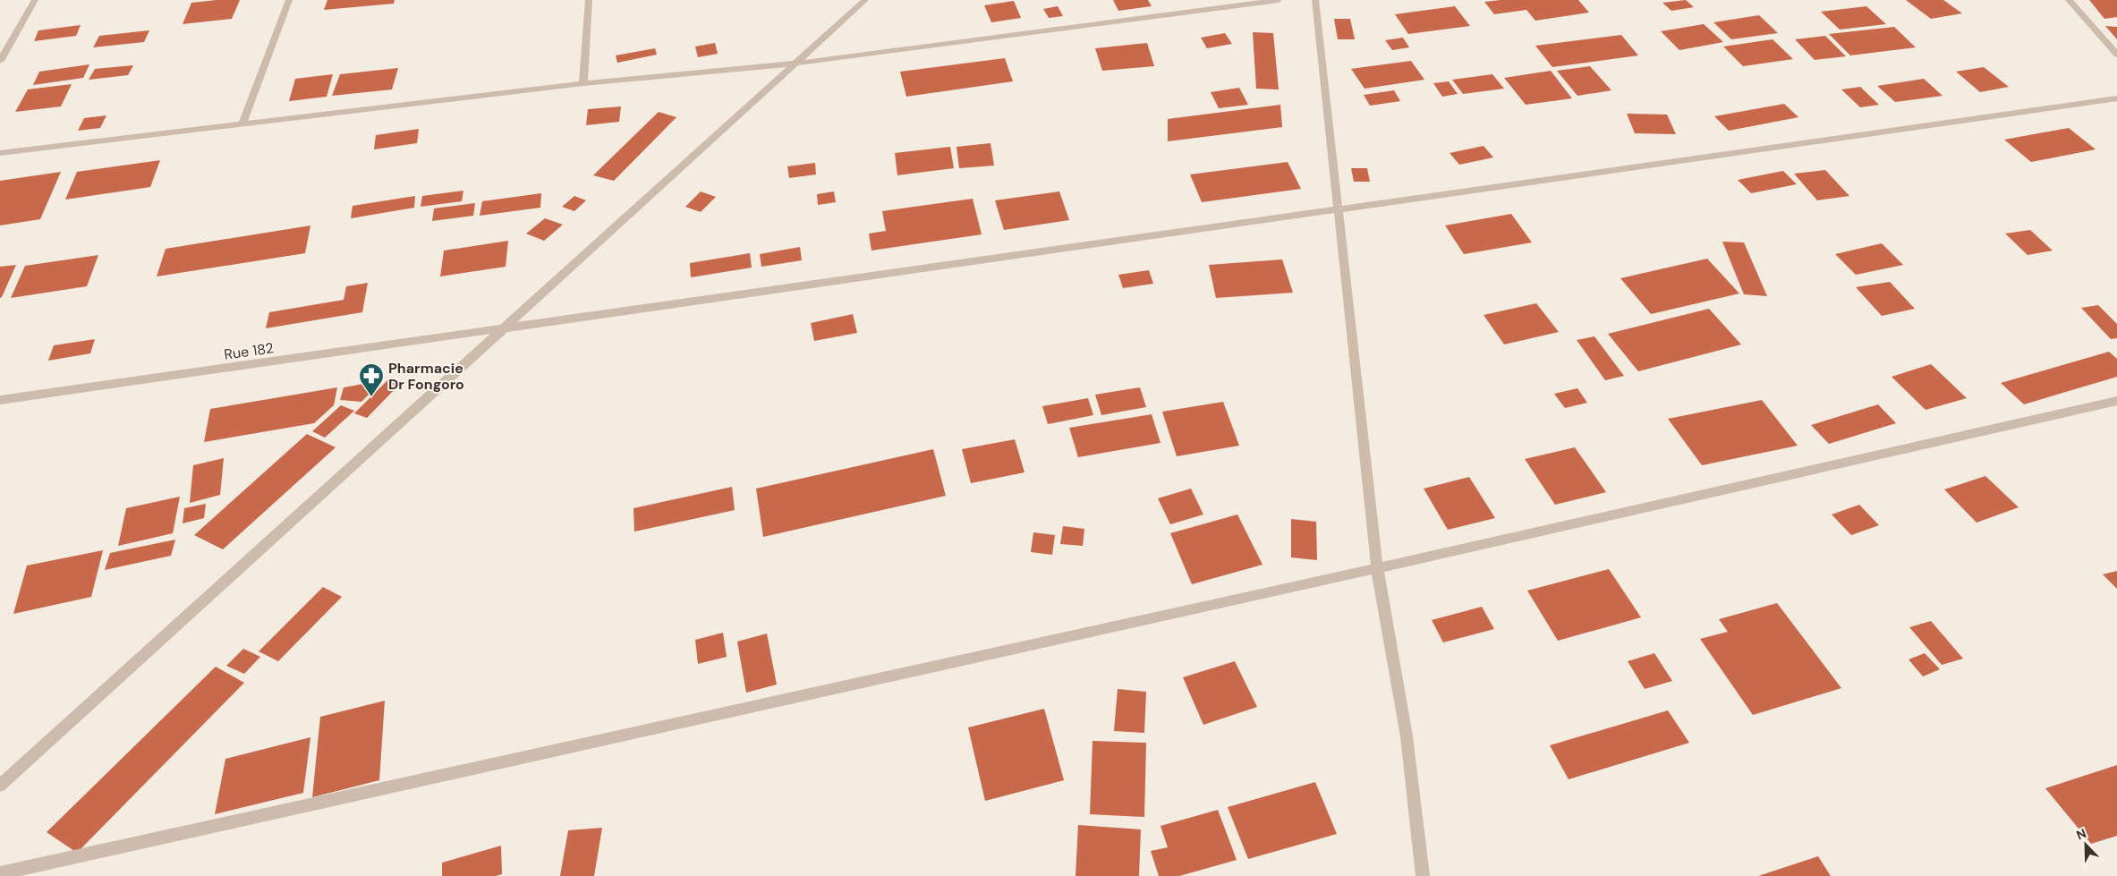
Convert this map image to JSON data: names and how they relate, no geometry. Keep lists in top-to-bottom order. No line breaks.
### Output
{"streets":{"street":["Rue 182"]},"places":{"pharmacy":["Pharmacie Dr Fongoro"]},"north":"top left"}
